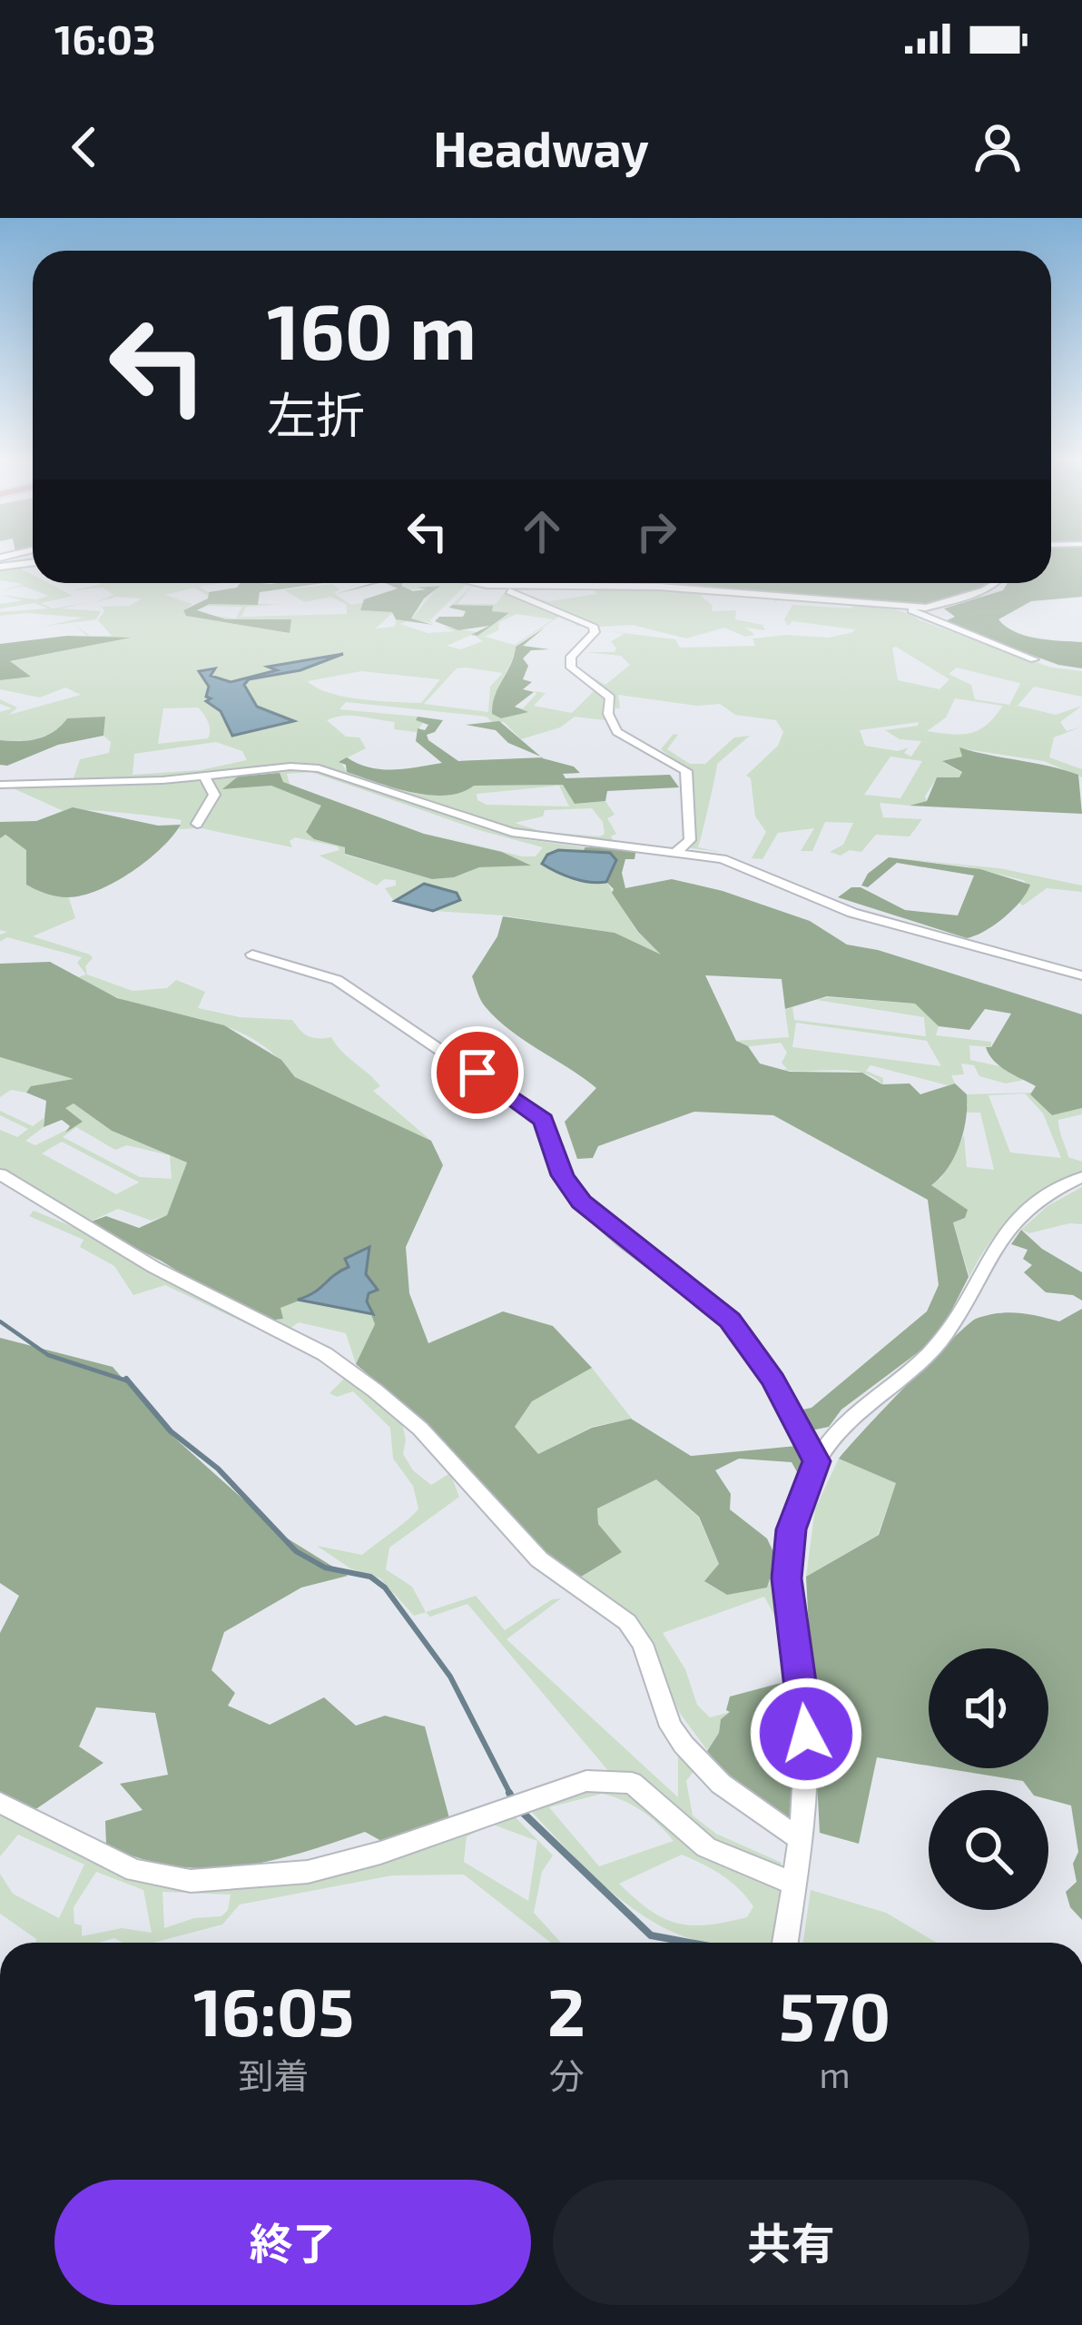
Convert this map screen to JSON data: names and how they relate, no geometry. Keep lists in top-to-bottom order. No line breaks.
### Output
{"page":{"status":"16:03","header":"Headway","turn":["160 m","左折"],"eta":["16:05","到着","2","分","570","m"],"buttons":["終了","共有"]}}
